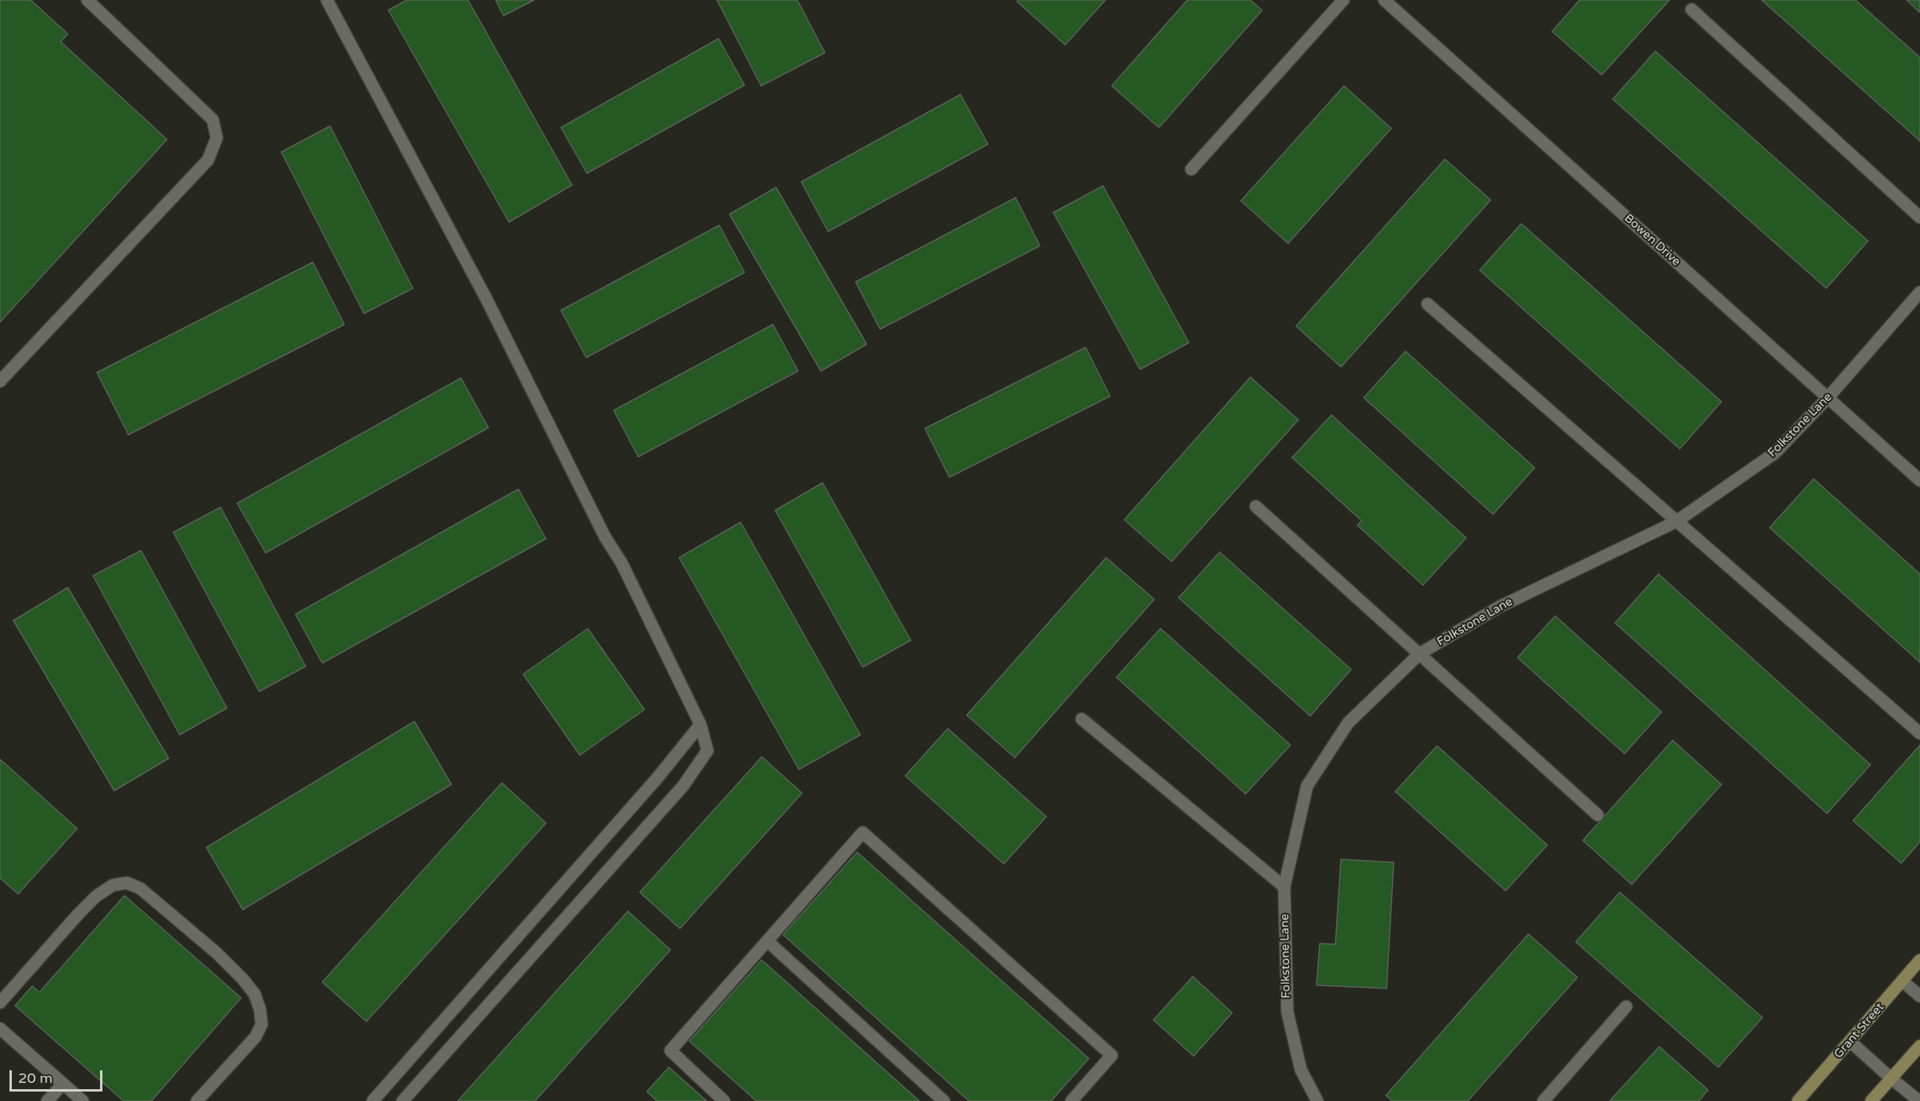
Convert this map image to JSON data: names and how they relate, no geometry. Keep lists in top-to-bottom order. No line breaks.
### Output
{"streets":{"street":["Bowen Drive","Folkstone Lane","Grant Street"]},"crossings":[["Bowen Drive","Folkstone Lane"]],"scale_bar":"20 m"}
